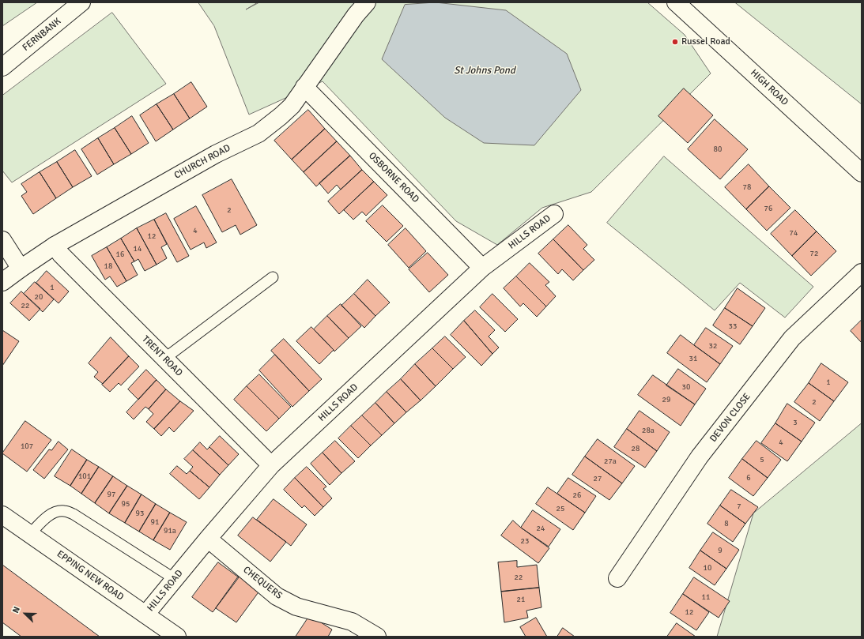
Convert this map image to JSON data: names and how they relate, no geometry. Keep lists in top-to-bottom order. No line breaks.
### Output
{"streets":{"street":["FERNBANK","HIGH ROAD","CHURCH ROAD","OSBORNE ROAD","HILLS ROAD","TRENT ROAD","DEVON CLOSE","EPPING NEW ROAD","CHEQUERS"]},"crossings":[["CHURCH ROAD","OSBORNE ROAD"],["CHURCH ROAD","TRENT ROAD"],["OSBORNE ROAD","HILLS ROAD"],["HILLS ROAD","TRENT ROAD"],["HILLS ROAD","EPPING NEW ROAD"],["HILLS ROAD","CHEQUERS"]],"water":["St Johns Pond"],"places":["Russel Road"],"house_numbers":["80","78","76","2","4","74","12","14","72","16","18","1","20","22","33","32","31","1","30","29","2","3","28a","4","107","28","5","27a","101","6","27","97","26","95","7","25","93","91","8","24","91a","23","9","10","22","11","21","12"],"north":"top left"}
